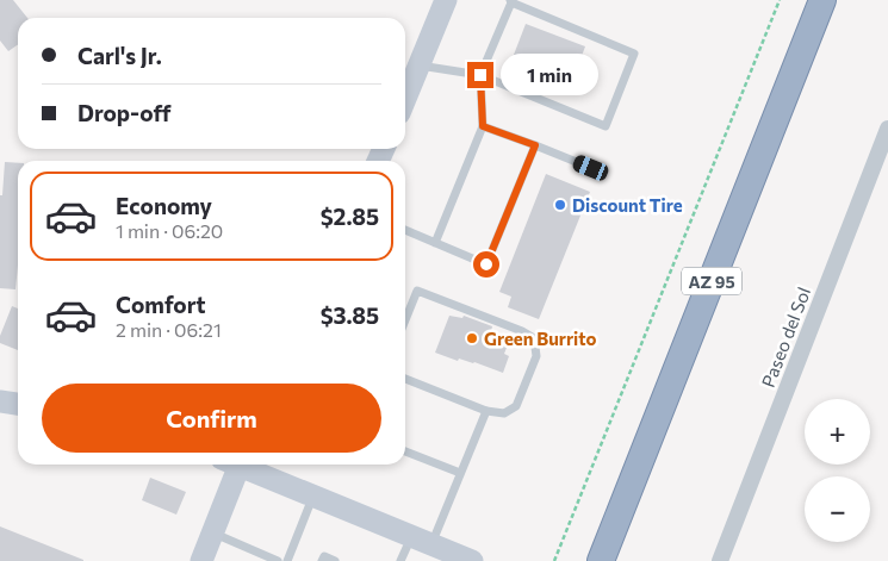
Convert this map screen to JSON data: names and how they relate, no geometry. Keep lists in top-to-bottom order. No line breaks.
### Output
{"streets":{"highway":["AZ 95"],"street":["Paseo del Sol"]},"places":["Discount Tire","Green Burrito"],"page":{"banner":["Carl's Jr.","Drop-off"],"bubble":"1 min","list":[{"name":"Economy","note":"1 min · 06:20","value":"$2.85"},{"name":"Comfort","note":"2 min · 06:21","value":"$3.85"}],"buttons":"Confirm","map_buttons":["+","−"]}}
